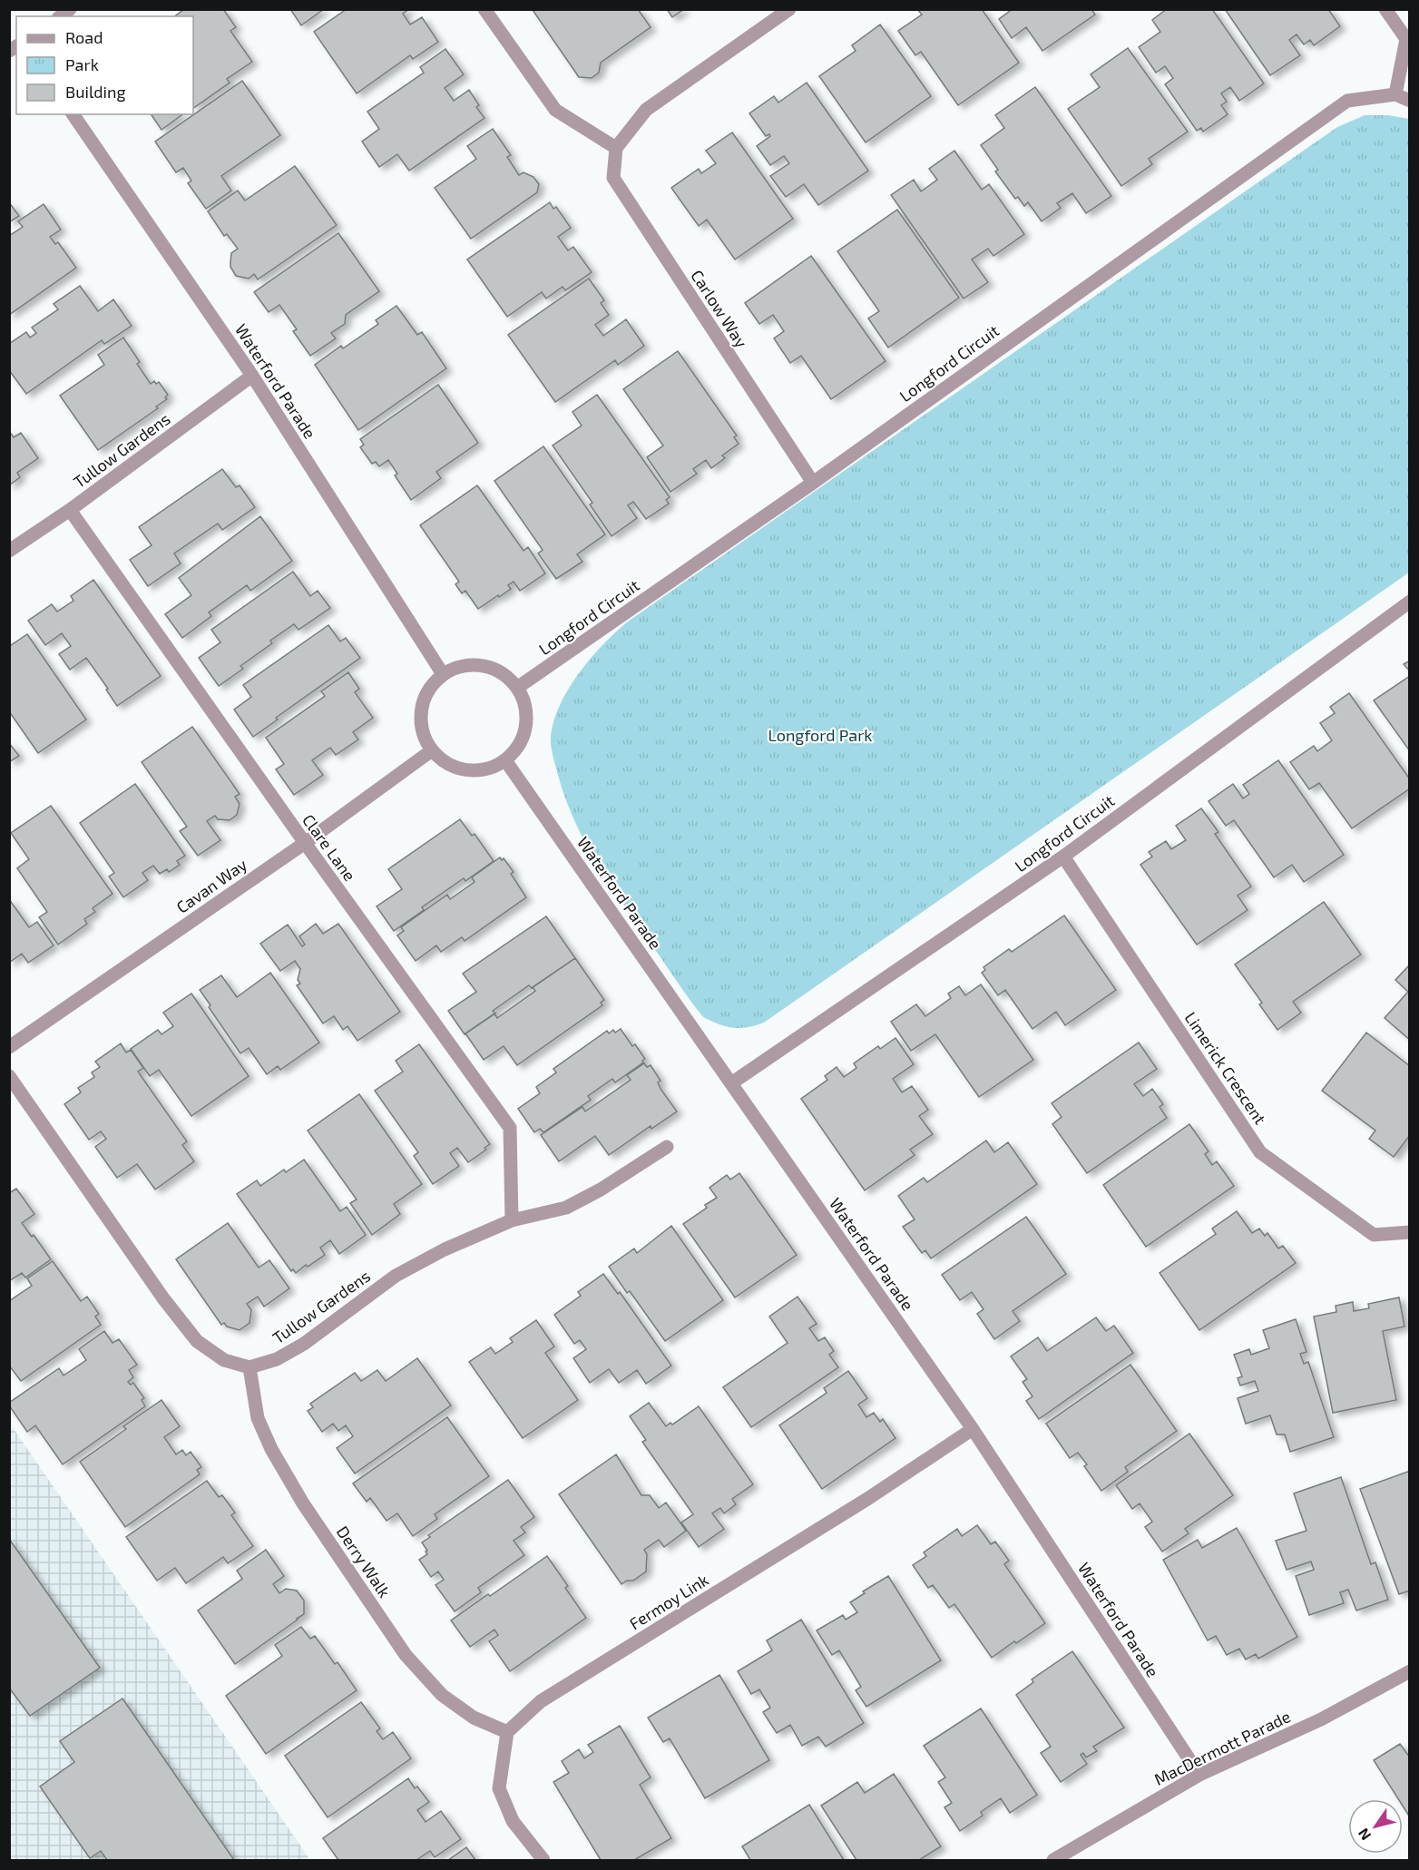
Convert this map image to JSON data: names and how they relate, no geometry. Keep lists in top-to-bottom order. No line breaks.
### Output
{"streets":{"street":["Carlow Way","Longford Circuit","Waterford Parade","Tullow Gardens","Clare Lane","Cavan Way","Limerick Crescent","Derry Walk","Fermoy Link","MacDermott Parade"]},"crossings":[["Carlow Way","Longford Circuit"],["Longford Circuit","Waterford Parade"],["Longford Circuit","Cavan Way"],["Longford Circuit","Limerick Crescent"],["Waterford Parade","Tullow Gardens"],["Waterford Parade","Cavan Way"],["Waterford Parade","Fermoy Link"],["Waterford Parade","MacDermott Parade"],["Tullow Gardens","Clare Lane"],["Tullow Gardens","Derry Walk"],["Clare Lane","Cavan Way"],["Derry Walk","Fermoy Link"]],"parks":["Longford Park"],"legend":["Road","Park","Building"],"north":"bottom left"}
